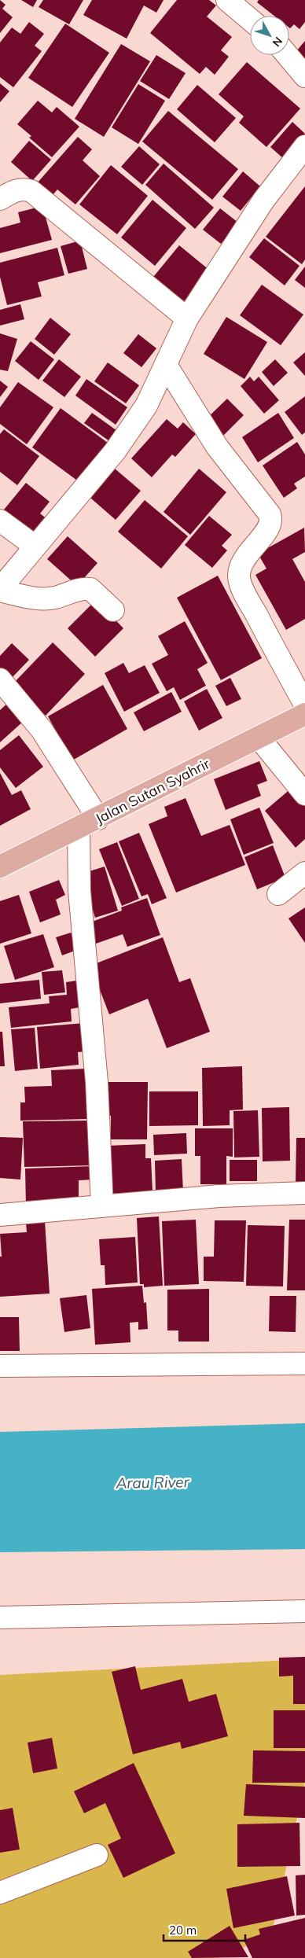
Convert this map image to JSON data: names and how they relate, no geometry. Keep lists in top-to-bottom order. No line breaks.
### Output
{"streets":{"main road":["Jalan Sutan Syahrir"]},"water":["Arau River"],"scale_bar":"20 m","north":"bottom right"}
